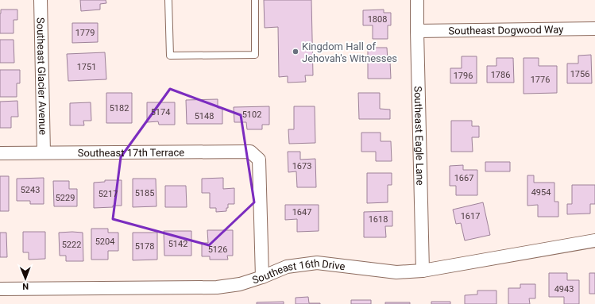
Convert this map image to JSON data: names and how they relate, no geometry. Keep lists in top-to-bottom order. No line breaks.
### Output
{"streets":{"street":["Southeast Dogwood Way","Southeast Glacier Avenue","Southeast Eagle Lane","Southeast 17th Terrace","Southeast 16th Drive"]},"crossings":[["Southeast Dogwood Way","Southeast Eagle Lane"],["Southeast Glacier Avenue","Southeast 17th Terrace"],["Southeast Eagle Lane","Southeast 16th Drive"],["Southeast 17th Terrace","Southeast 16th Drive"]],"places":["Kingdom Hall of Jehovah's Witnesses"],"house_numbers":["1808","1779","1751","1756","1786","1796","1776","5182","5174","5102","5148","1673","1667","5243","4954","5185","5217","5229","1647","1617","1618","5204","5142","5222","5178","5126","4943"],"north":"bottom"}
